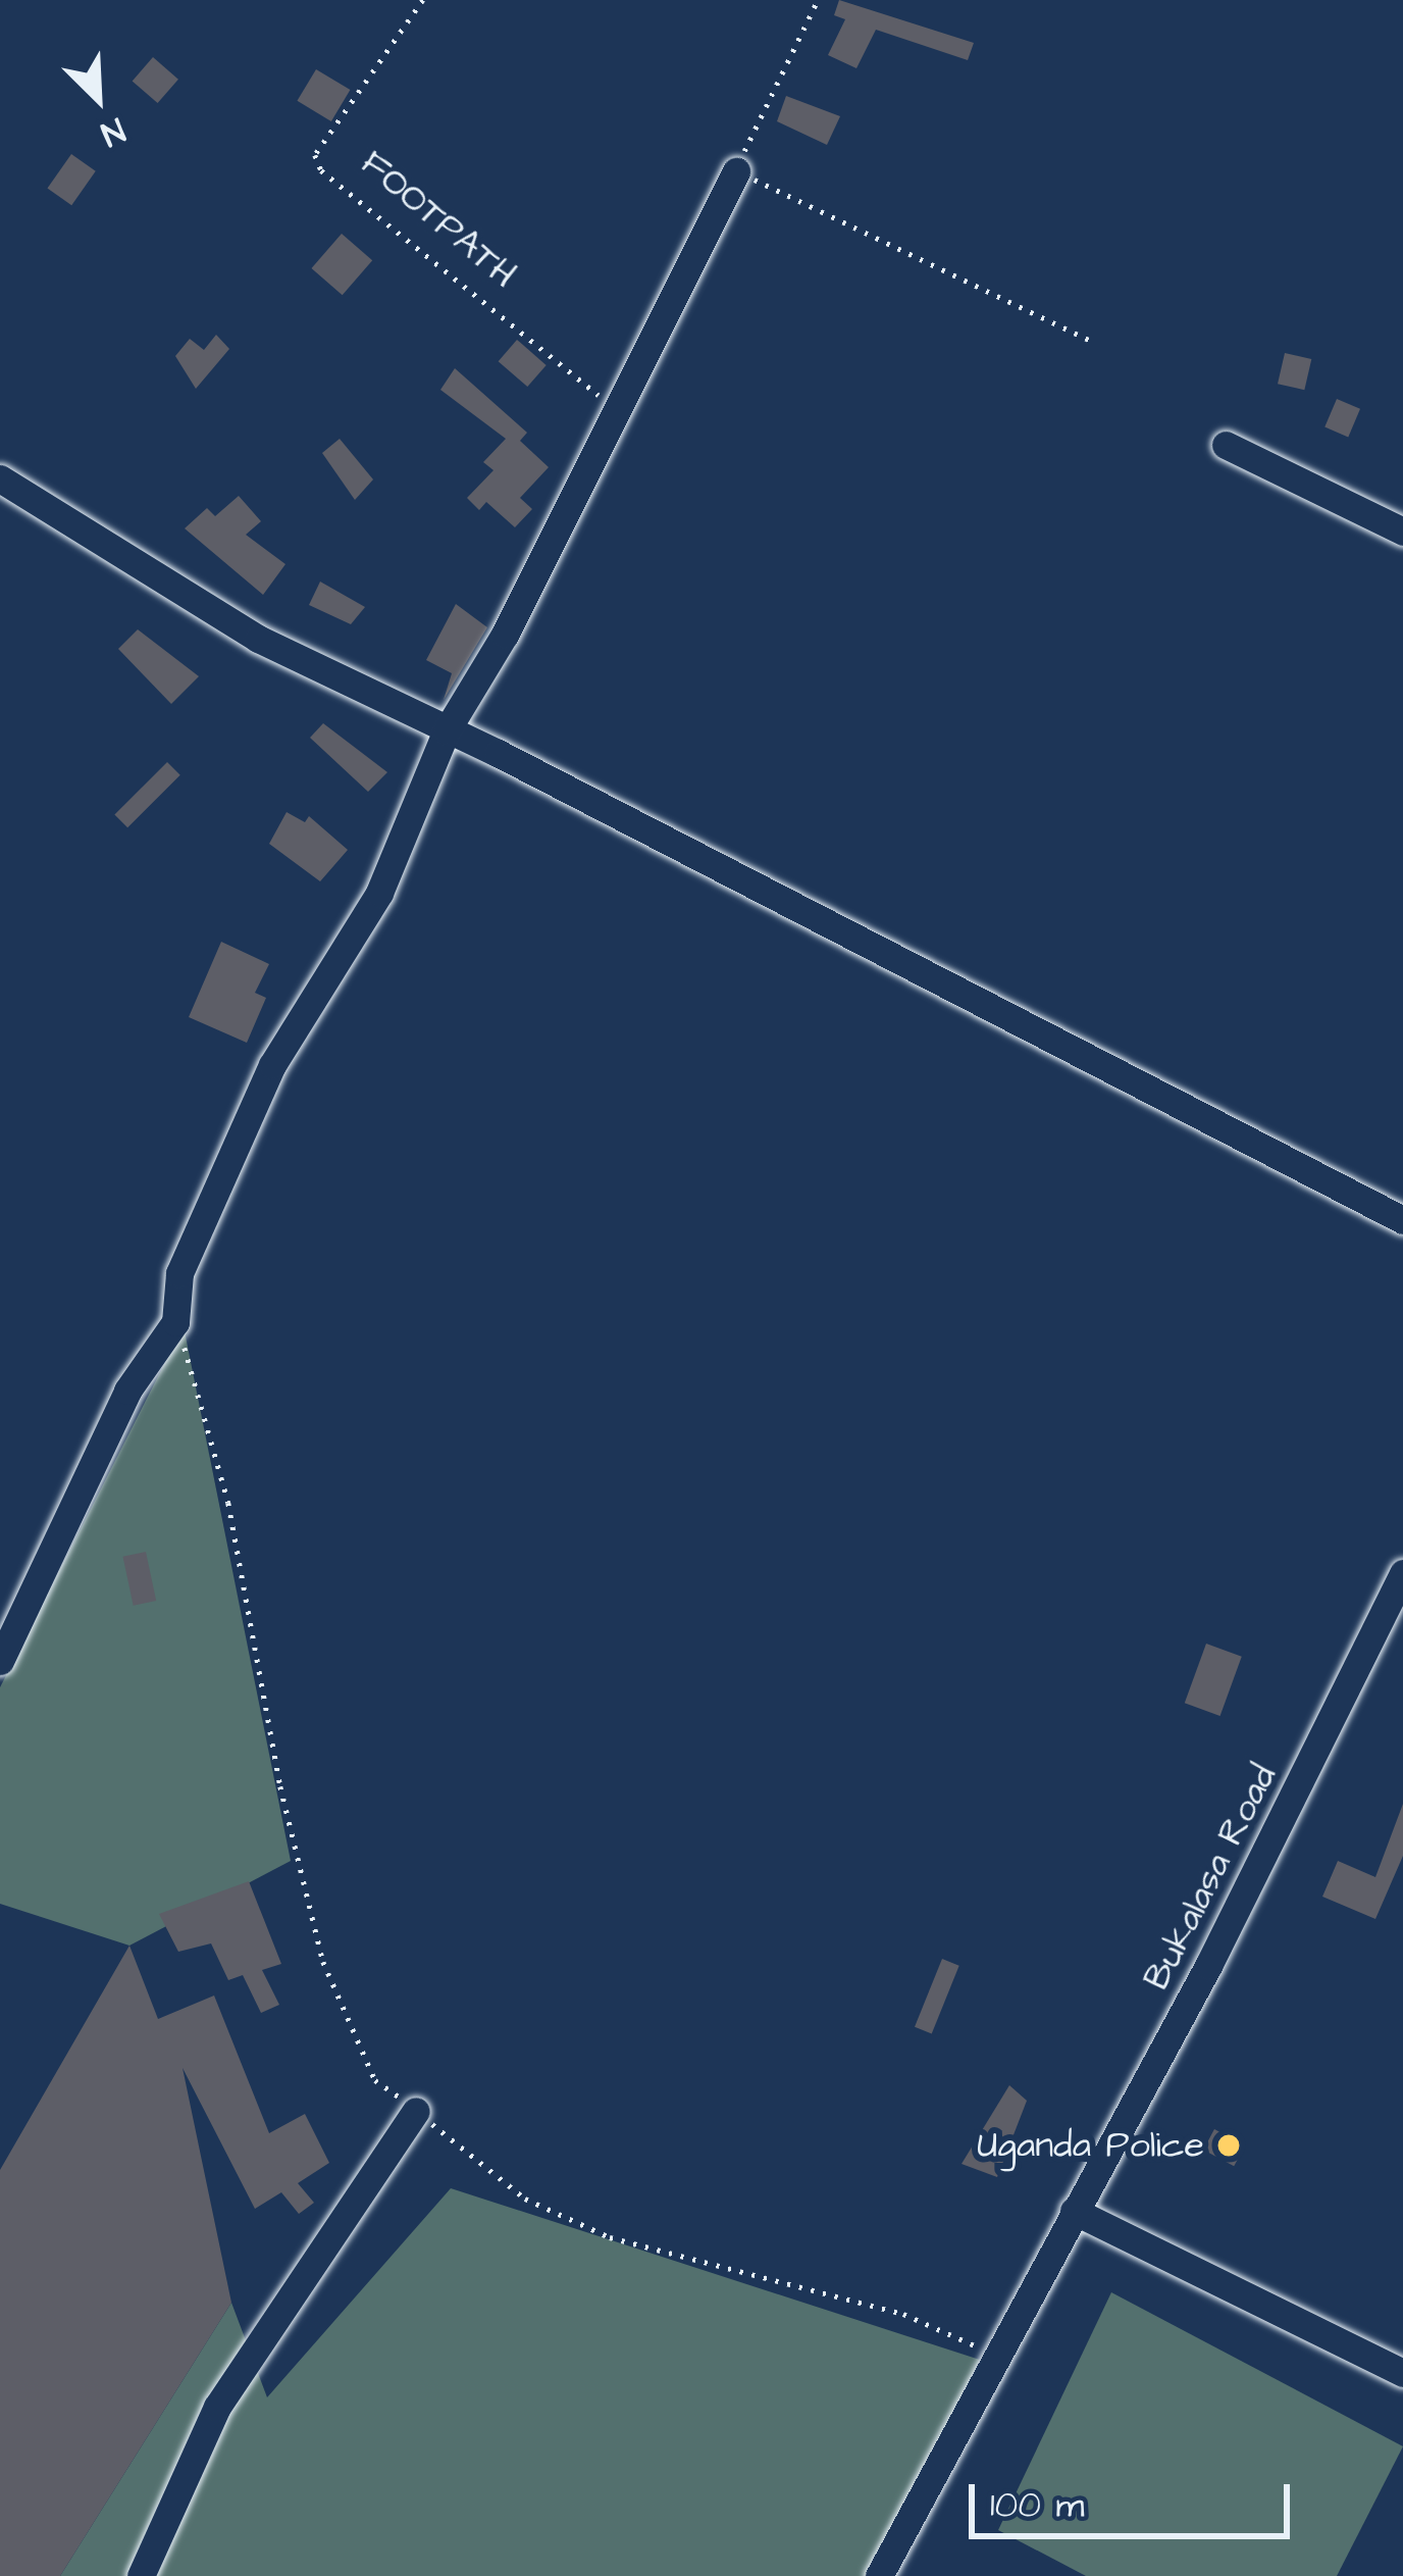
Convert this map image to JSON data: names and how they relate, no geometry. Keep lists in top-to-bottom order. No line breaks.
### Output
{"streets":{"street":["Bukalasa Road"],"path":["FOOTPATH"]},"places":["Uganda Police"],"scale_bar":"100 m","north":"bottom right"}
